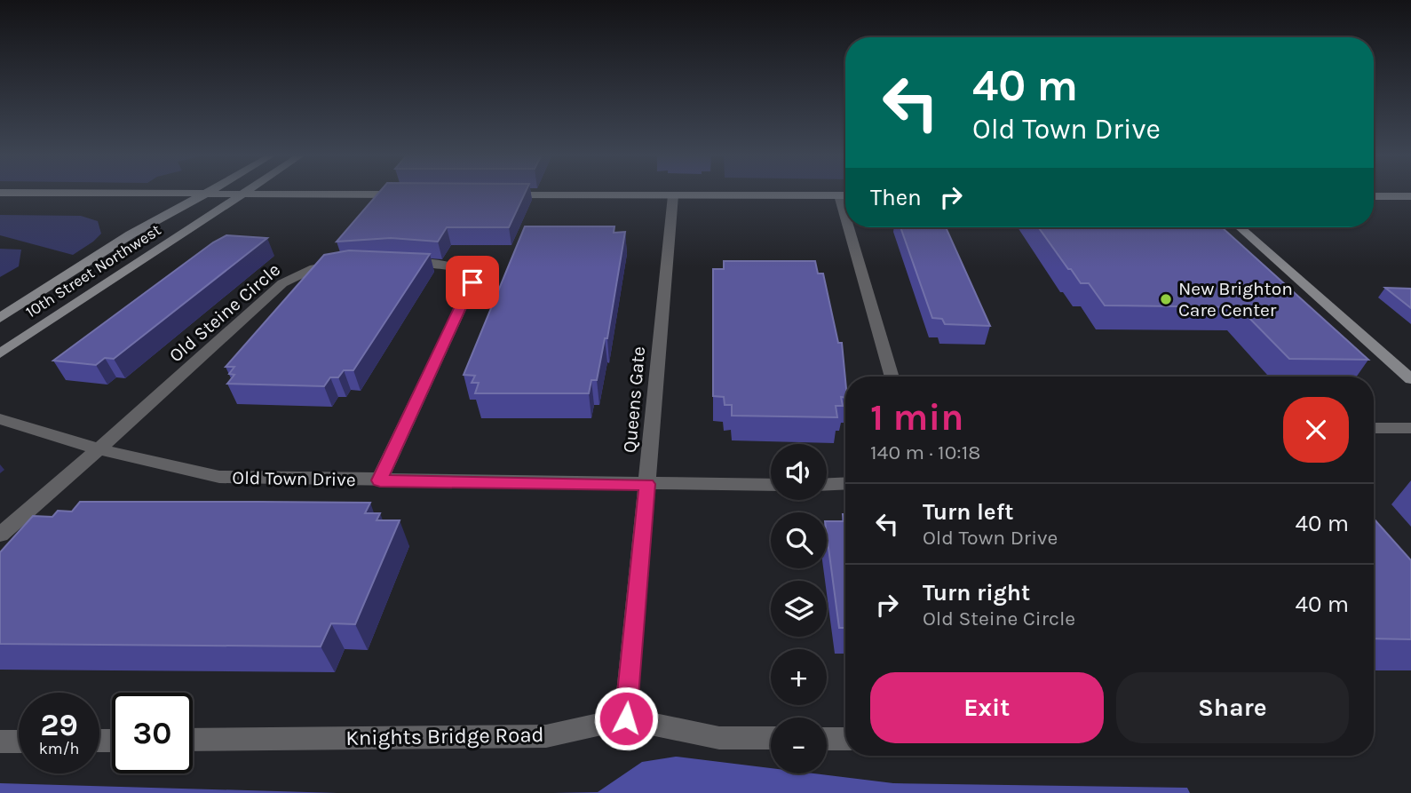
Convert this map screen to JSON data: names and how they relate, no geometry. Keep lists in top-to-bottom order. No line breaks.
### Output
{"streets":{"street":["10th Street Northwest","Old Steine Circle","Queens Gate","Old Town Drive","Knights Bridge Road"]},"crossings":[["Old Steine Circle","Old Town Drive"],["Queens Gate","Old Town Drive"],["Queens Gate","Knights Bridge Road"]],"places":["New Brighton Care Center"],"page":{"turn":["40 m","Old Town Drive"],"then":"Then","heading":["1 min","140 m · 10:18"],"map_buttons":["+","−"],"list":[{"name":"Turn left","note":"Old Town Drive","value":"40 m"},{"name":"Turn right","note":"Old Steine Circle","value":"40 m"}],"buttons":["Exit","Share"],"speed":"29 km/h","limit":"30"}}
